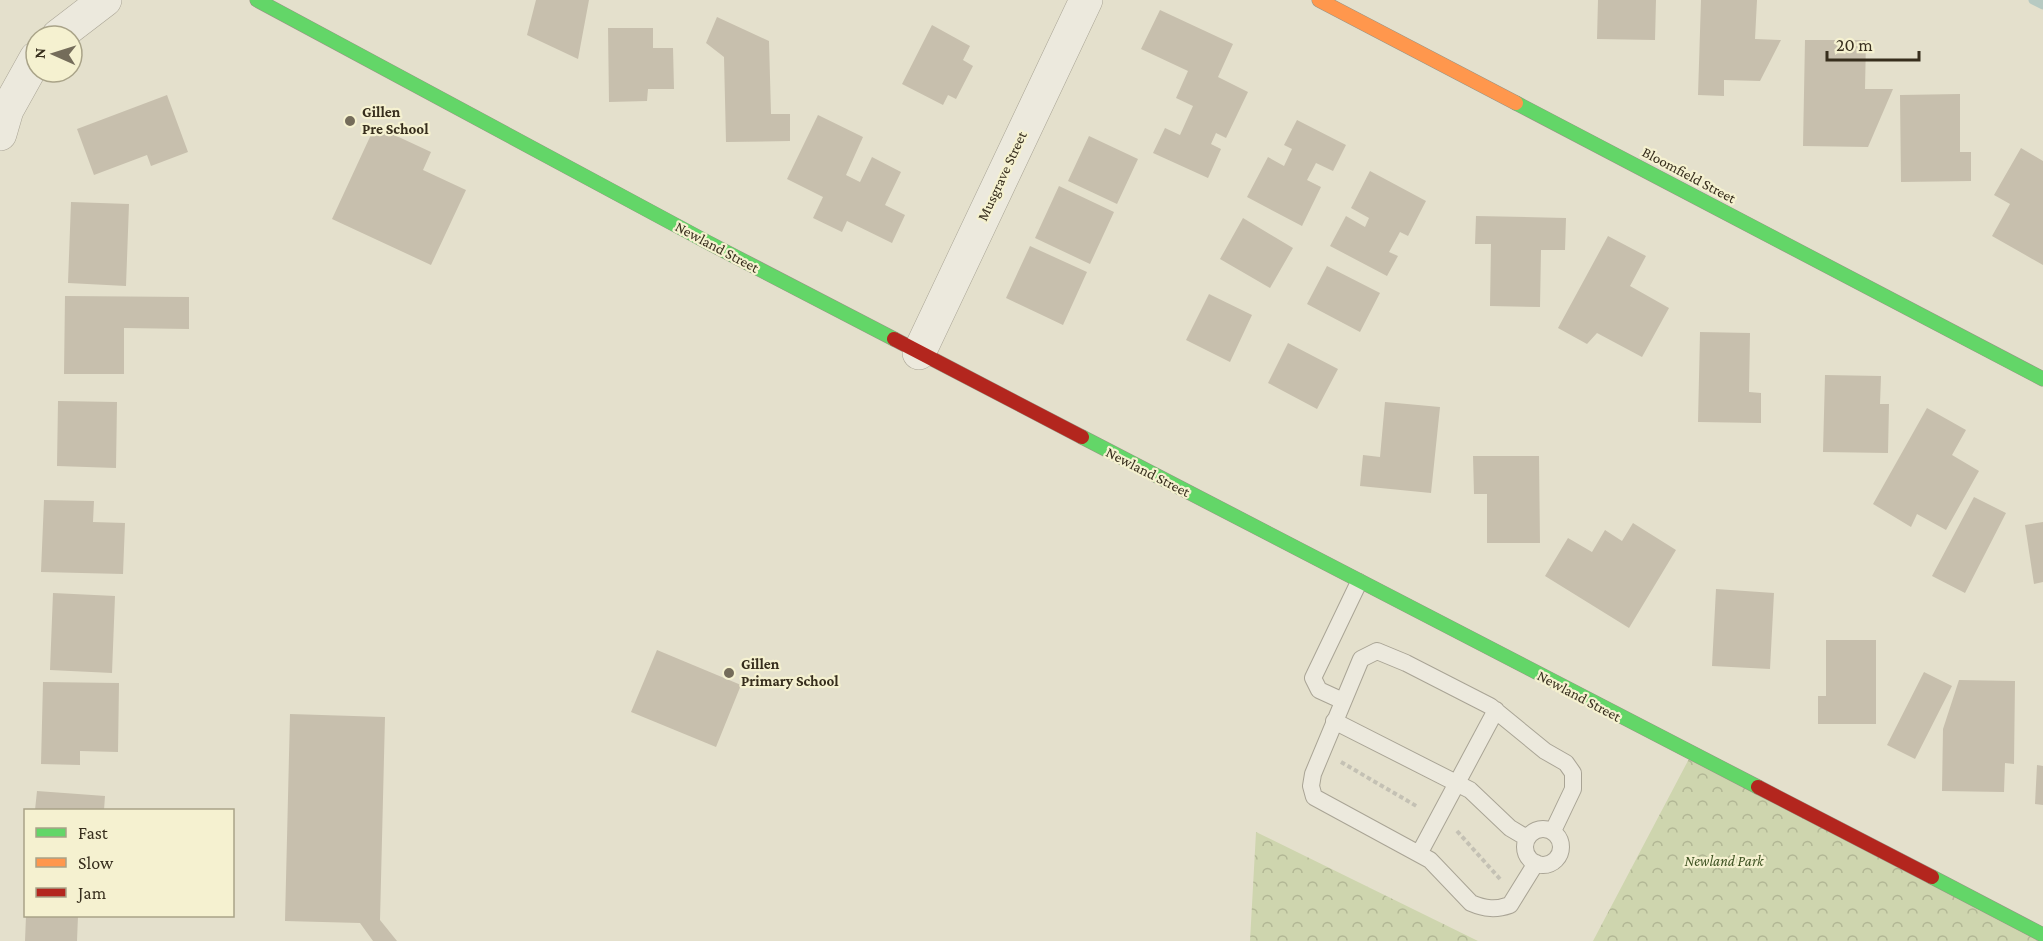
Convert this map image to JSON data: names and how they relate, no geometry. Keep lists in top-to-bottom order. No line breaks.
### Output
{"streets":{"street":["Bloomfield Street","Musgrave Street","Newland Street"]},"crossings":[["Musgrave Street","Newland Street"]],"parks":["Newland Park"],"places":["Gillen Pre School","Gillen Primary School"],"legend":["Fast","Slow","Jam"],"scale_bar":"20 m","north":"left"}
